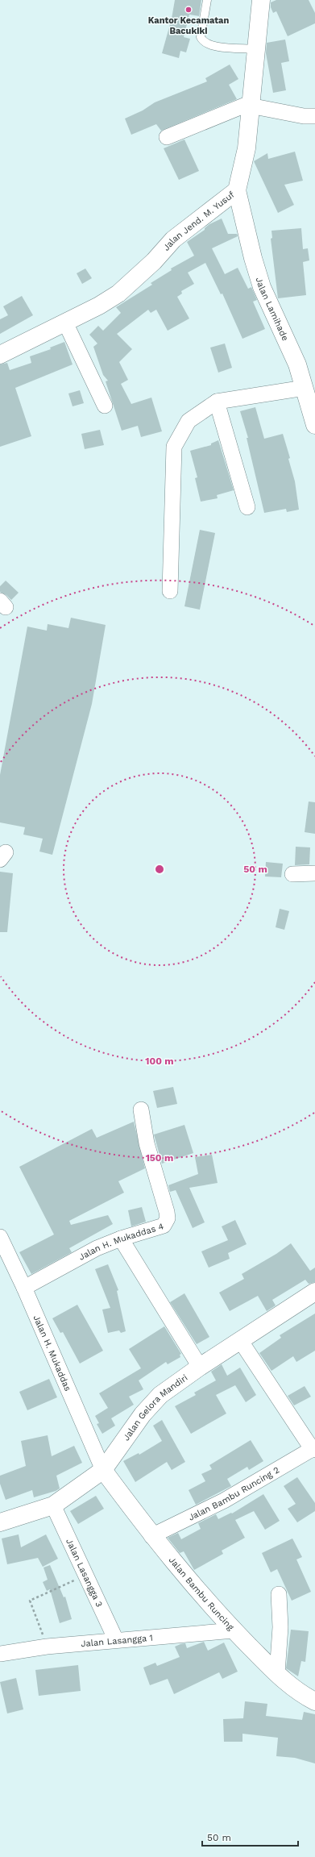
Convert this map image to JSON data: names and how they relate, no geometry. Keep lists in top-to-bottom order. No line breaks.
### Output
{"streets":{"main road":["Jalan Jend. M. Yusuf","Jalan Lamihade","Jalan Gelora Mandiri","Jalan Bambu Runcing"],"street":["Jalan H. Mukaddas 4","Jalan H. Mukaddas","Jalan Bambu Runcing 2","Jalan Lasangga 3","Jalan Lasangga 1"]},"crossings":[["Jalan Jend. M. Yusuf","Jalan Lamihade"],["Jalan H. Mukaddas 4","Jalan H. Mukaddas"],["Jalan H. Mukaddas","Jalan Gelora Mandiri"],["Jalan H. Mukaddas","Jalan Bambu Runcing"],["Jalan Gelora Mandiri","Jalan Lasangga 3"],["Jalan Gelora Mandiri","Jalan Bambu Runcing"],["Jalan Bambu Runcing 2","Jalan Bambu Runcing"],["Jalan Lasangga 3","Jalan Lasangga 1"],["Jalan Bambu Runcing","Jalan Lasangga 1"]],"places":["Kantor Kecamatan Bacukiki"],"scale_bar":"50 m","rings":["50 m","100 m","150 m"]}
